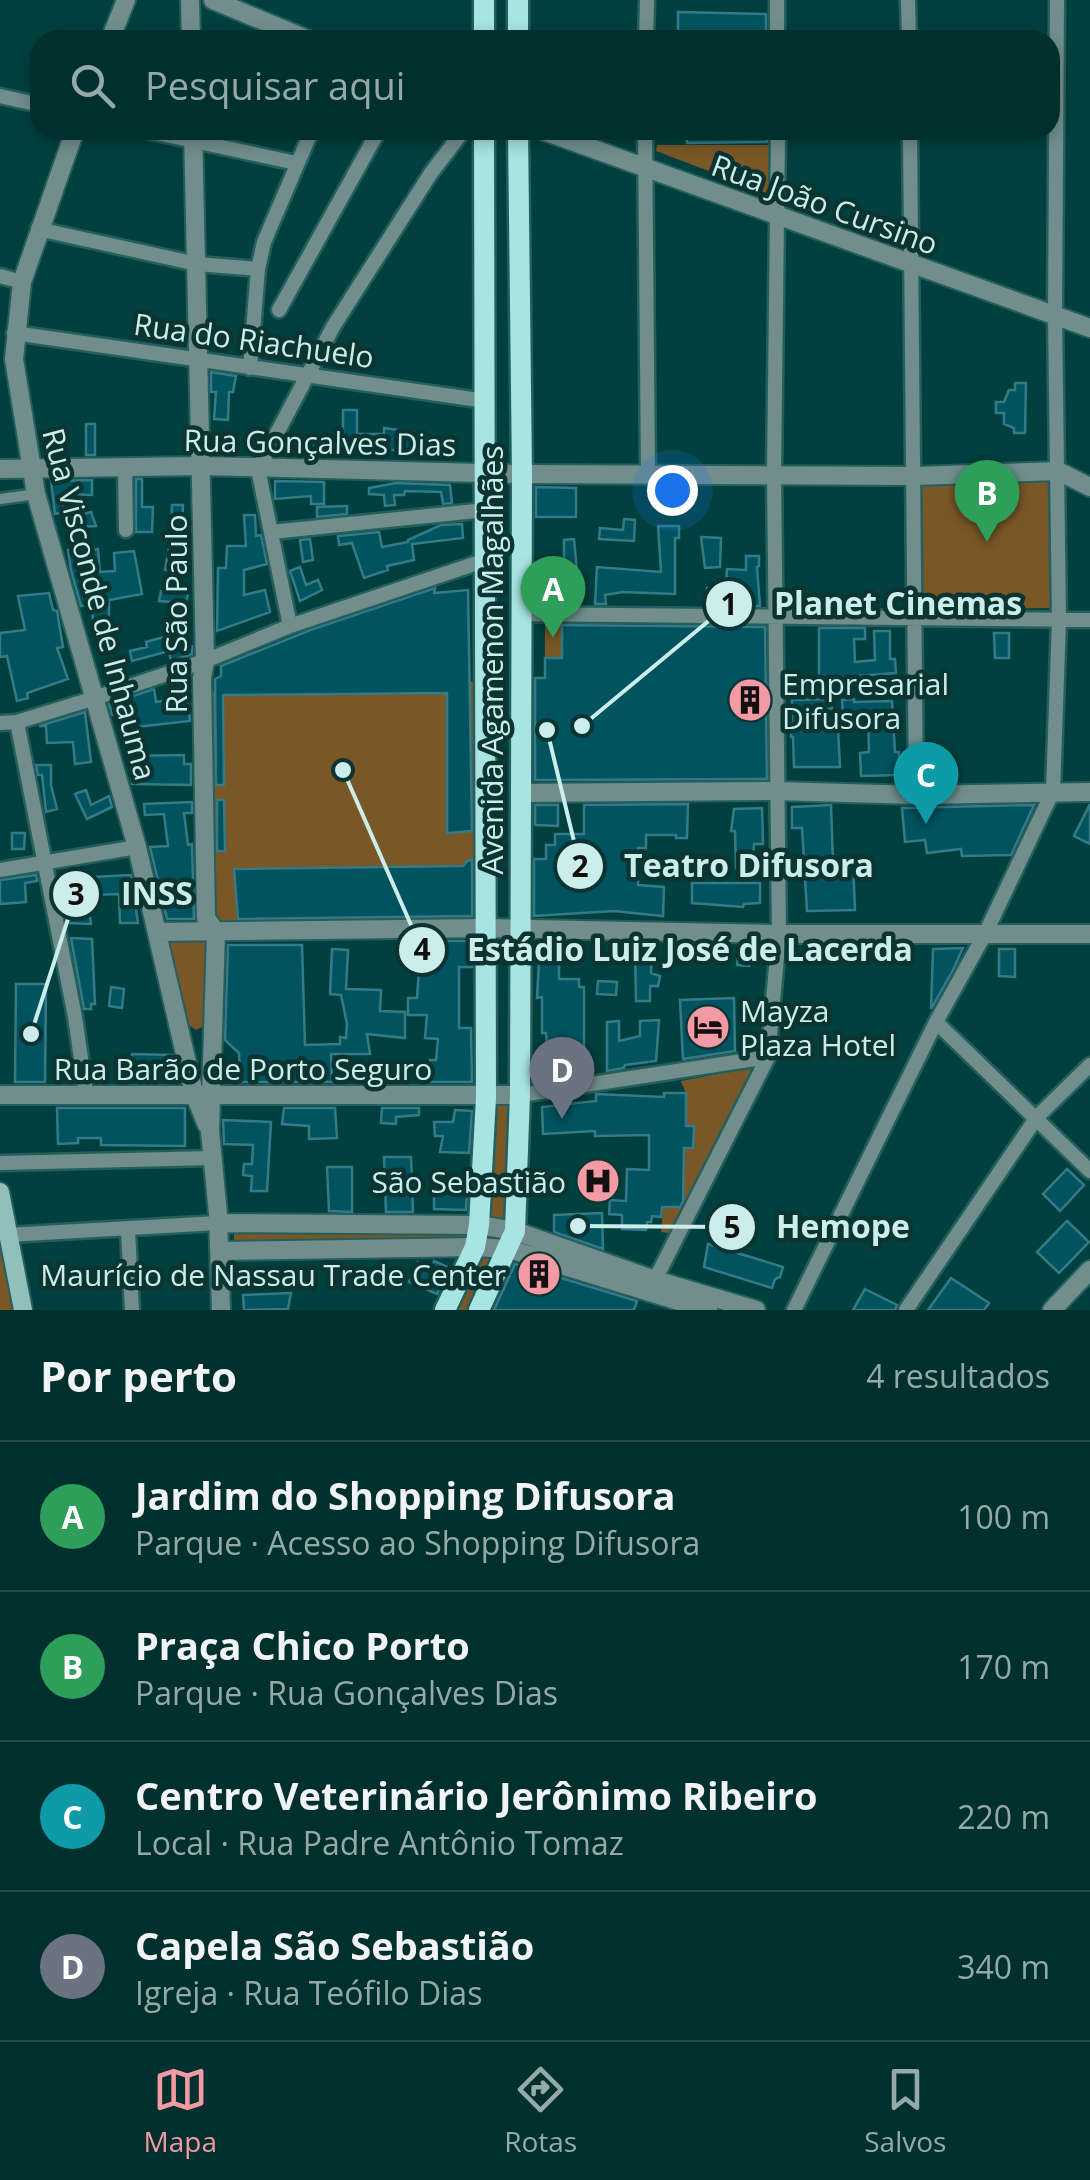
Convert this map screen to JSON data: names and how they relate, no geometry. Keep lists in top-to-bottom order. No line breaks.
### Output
{"streets":{"main road":["Avenida Agamenon Magalhães"],"street":["Rua João Cursino","Rua do Riachuelo","Rua Gonçalves Dias","Rua Visconde de Inhauma","Rua São Paulo","Rua Barão de Porto Seguro"]},"crossings":[["Rua do Riachuelo","Rua Visconde de Inhauma"],["Rua do Riachuelo","Rua São Paulo"],["Rua do Riachuelo","Avenida Agamenon Magalhães"],["Rua Gonçalves Dias","Rua Visconde de Inhauma"],["Rua Gonçalves Dias","Rua São Paulo"],["Rua Gonçalves Dias","Avenida Agamenon Magalhães"],["Rua Visconde de Inhauma","Rua São Paulo"],["Rua Visconde de Inhauma","Rua Barão de Porto Seguro"],["Rua São Paulo","Rua Barão de Porto Seguro"],["Avenida Agamenon Magalhães","Rua Barão de Porto Seguro"]],"places":{"building":["Empresarial Difusora","Maurício de Nassau Trade Center"],"other":["Planet Cinemas","Teatro Difusora","Estádio Luiz José de Lacerda","INSS","Hemope"],"hotel":["Mayza Plaza Hotel"],"hospital":["São Sebastião"]},"page":{"search":"Pesquisar aqui","pins":["B","A","C","D"],"heading":["Por perto","4 resultados"],"list":[{"mark":"A","name":"Jardim do Shopping Difusora","note":"Parque · Acesso ao Shopping Difusora","value":"100 m"},{"mark":"B","name":"Praça Chico Porto","note":"Parque · Rua Gonçalves Dias","value":"170 m"},{"mark":"C","name":"Centro Veterinário Jerônimo Ribeiro","note":"Local · Rua Padre Antônio Tomaz","value":"220 m"},{"mark":"D","name":"Capela São Sebastião","note":"Igreja · Rua Teófilo Dias","value":"340 m"}],"nav":["Mapa","Rotas","Salvos"]}}
